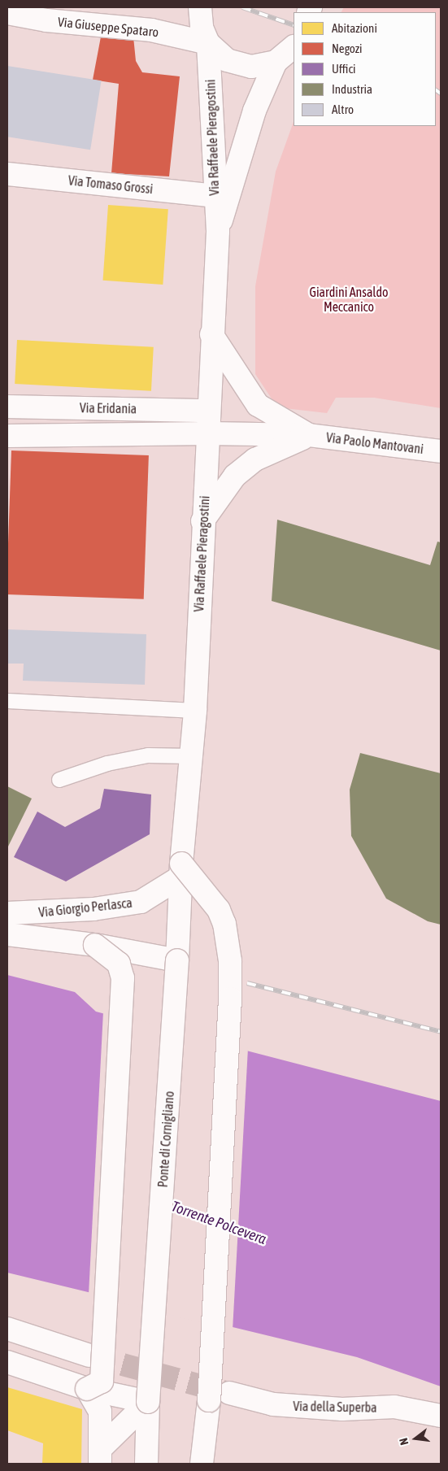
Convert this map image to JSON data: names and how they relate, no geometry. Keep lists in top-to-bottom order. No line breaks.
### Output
{"streets":{"main road":["Via Giuseppe Spataro","Via Raffaele Pieragostini","Via Tomaso Grossi","Via Eridania","Via Paolo Mantovani","Via Giorgio Perlasca","Ponte di Cornigliano","Via della Superba"]},"crossings":[["Via Giuseppe Spataro","Via Raffaele Pieragostini"],["Via Raffaele Pieragostini","Via Tomaso Grossi"],["Via Raffaele Pieragostini","Via Eridania"],["Via Raffaele Pieragostini","Via Paolo Mantovani"],["Via Raffaele Pieragostini","Via Giorgio Perlasca"],["Via Raffaele Pieragostini","Ponte di Cornigliano"],["Via Eridania","Via Paolo Mantovani"],["Via Giorgio Perlasca","Ponte di Cornigliano"]],"water":["Torrente Polcevera"],"parks":["Giardini Ansaldo Meccanico"],"legend":["Abitazioni","Negozi","Uffici","Industria","Altro"],"north":"left"}
